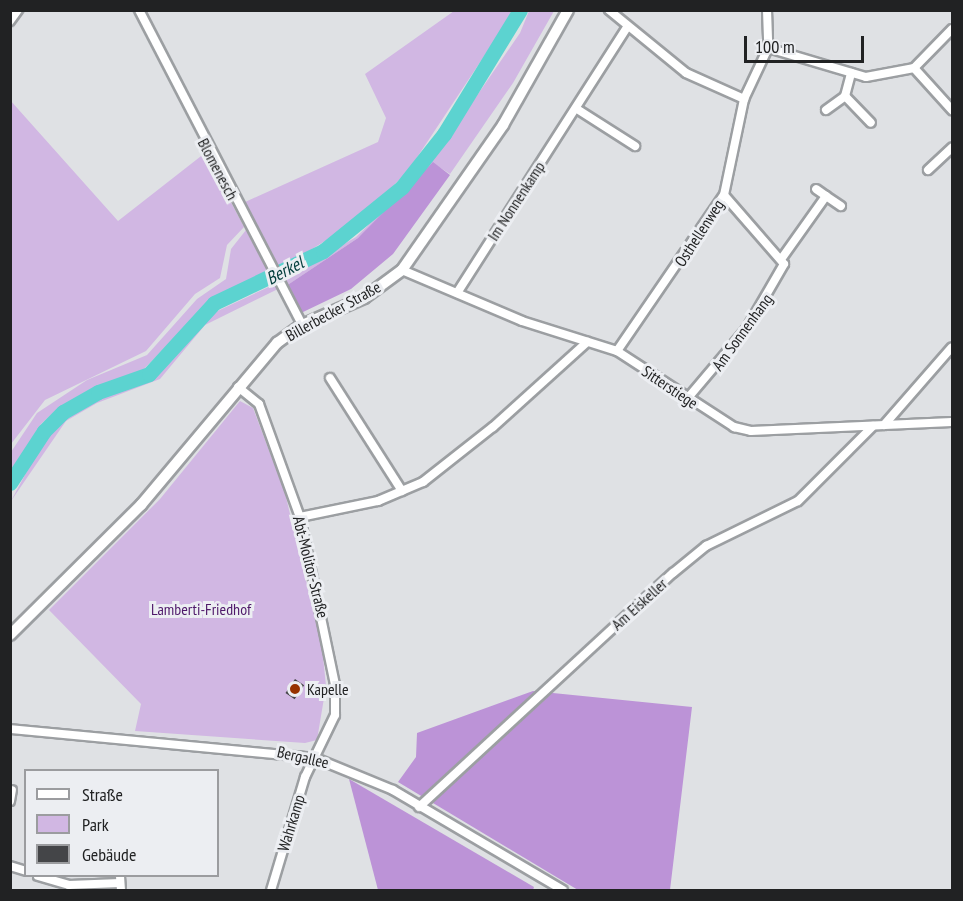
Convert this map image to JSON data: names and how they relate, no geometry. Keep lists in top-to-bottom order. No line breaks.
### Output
{"streets":{"main road":["Billerbecker Straße"],"street":["Blomenesch","Im Nonnenkamp","Osthellenweg","Am Sonnenhang","Sitterstiege","Abt-Molitor-Straße","Am Eiskeller","Bergallee","Wahrkamp"]},"crossings":[["Blomenesch","Billerbecker Straße"],["Im Nonnenkamp","Sitterstiege"],["Osthellenweg","Sitterstiege"],["Billerbecker Straße","Sitterstiege"],["Billerbecker Straße","Abt-Molitor-Straße"],["Am Sonnenhang","Sitterstiege"],["Sitterstiege","Am Eiskeller"],["Abt-Molitor-Straße","Bergallee"],["Abt-Molitor-Straße","Wahrkamp"],["Am Eiskeller","Bergallee"],["Bergallee","Wahrkamp"]],"water":["Berkel"],"parks":["Lamberti-Friedhof"],"places":["Kapelle"],"legend":["Straße","Park","Gebäude"],"scale_bar":"100 m"}
